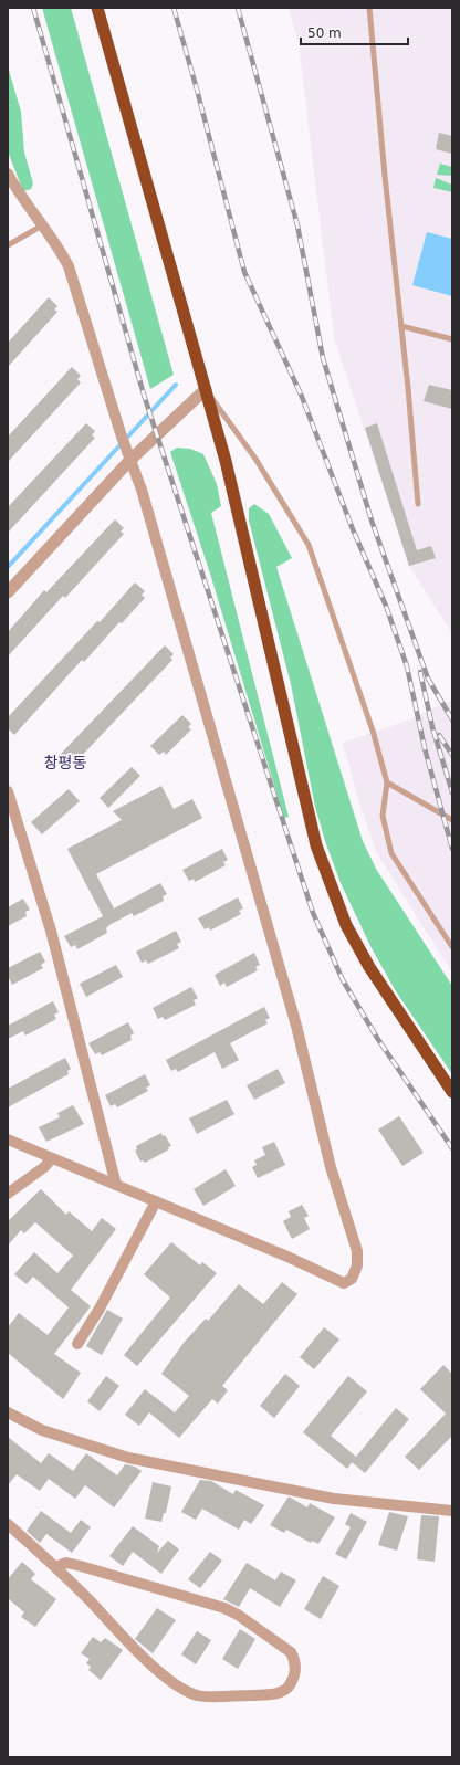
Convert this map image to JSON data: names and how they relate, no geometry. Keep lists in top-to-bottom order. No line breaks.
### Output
{"districts":["창평동"],"scale_bar":"50 m"}
